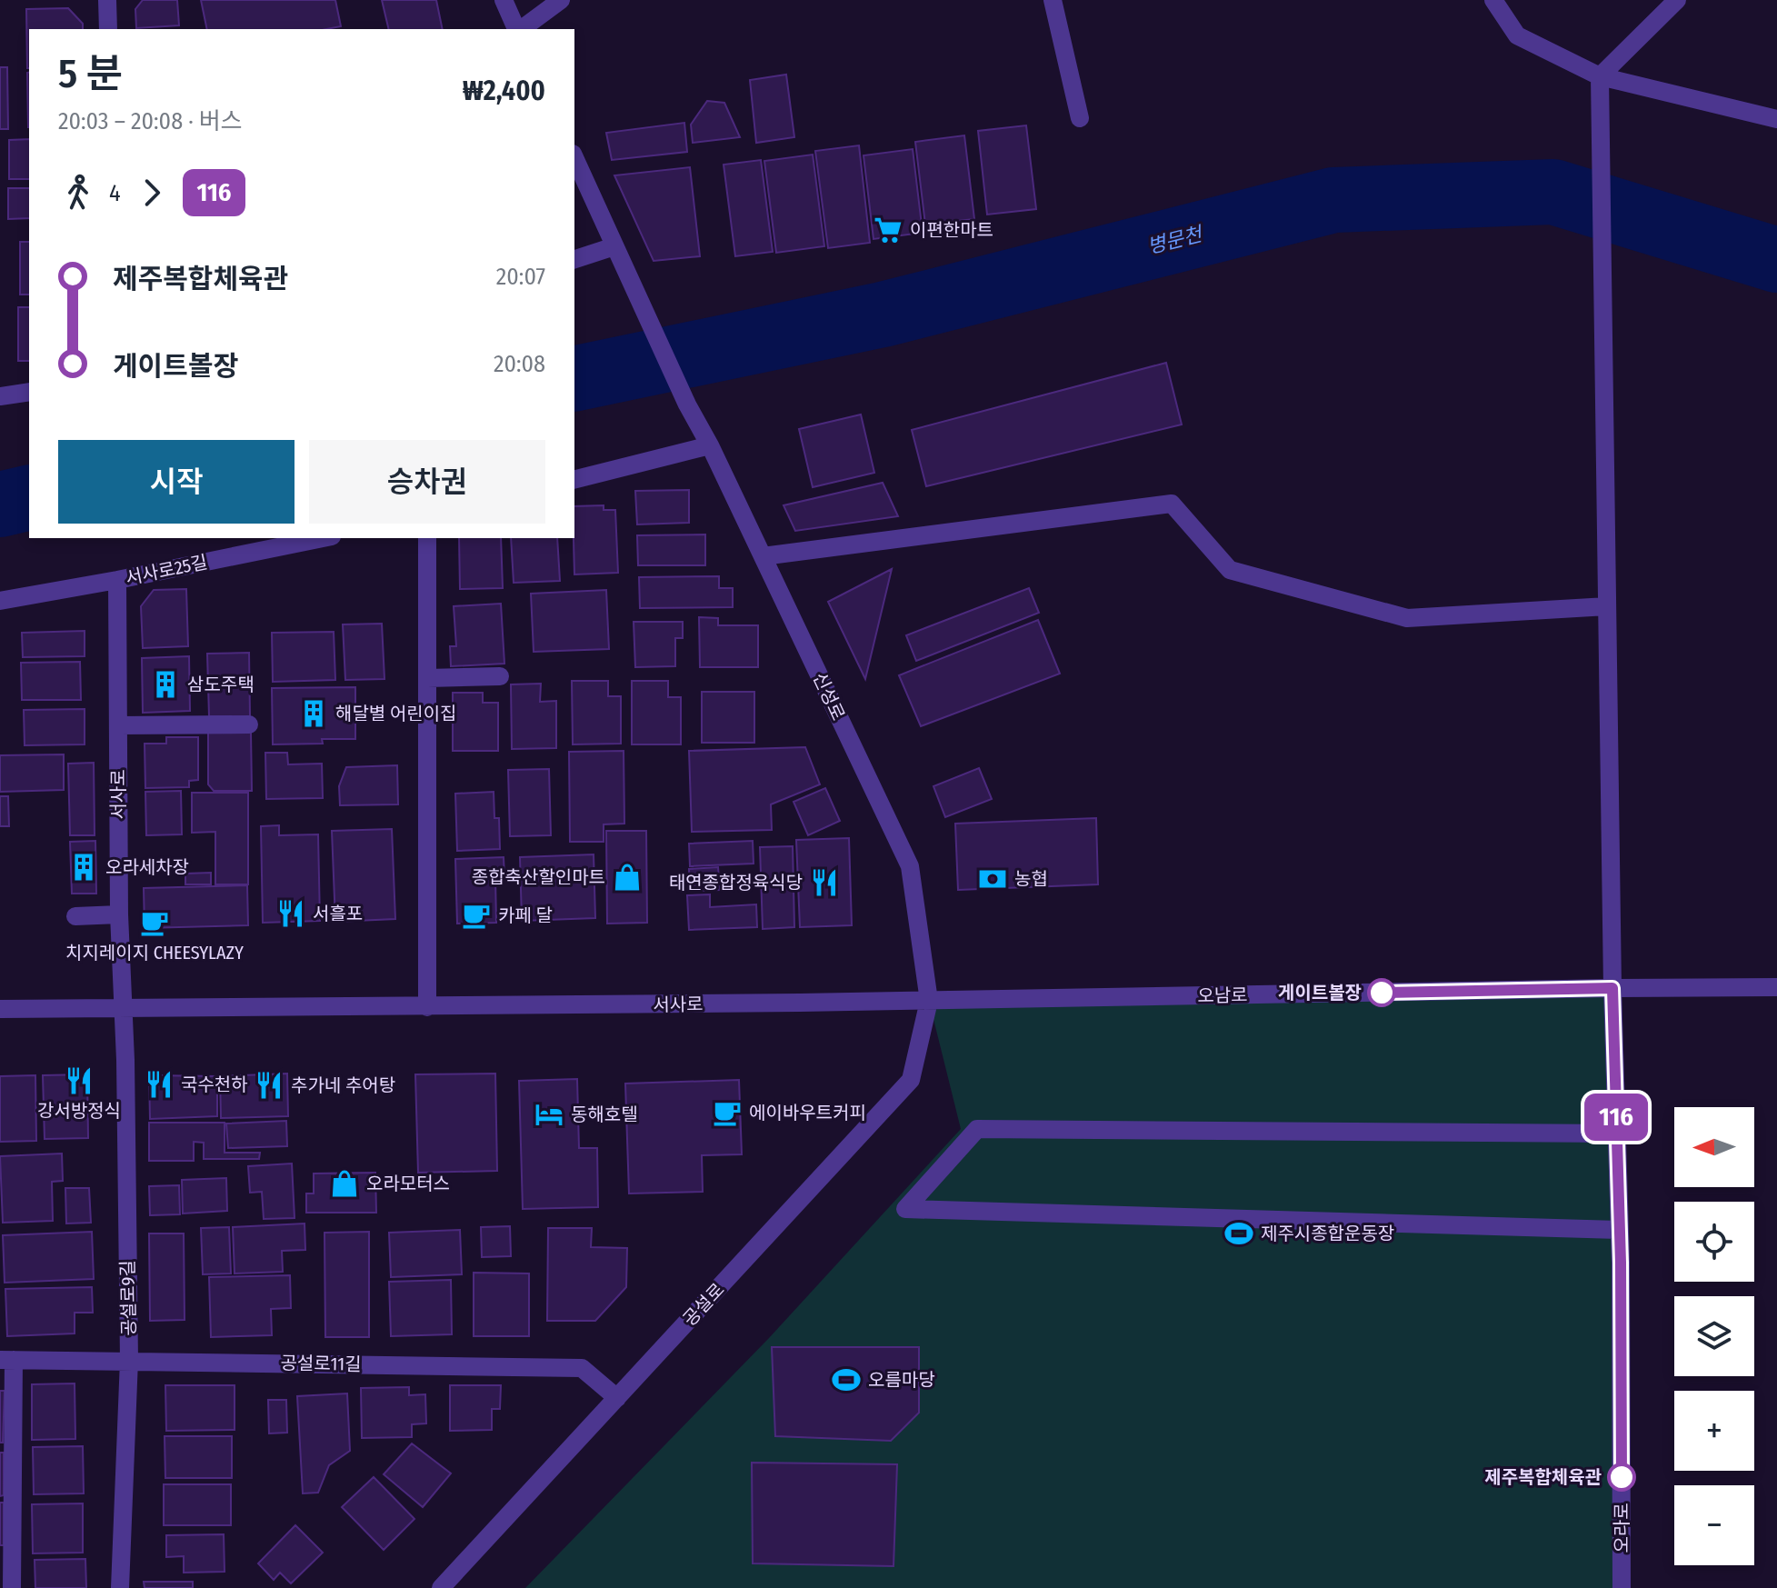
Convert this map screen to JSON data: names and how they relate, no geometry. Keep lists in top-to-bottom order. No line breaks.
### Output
{"streets":{"street":["서사로25길","신성로","서사로","오남로","공설로9길","공설로","공설로11길","오라로"]},"crossings":[["서사로25길","서사로"],["신성로","서사로"],["신성로","오남로"],["신성로","공설로"],["서사로","오남로"],["서사로","공설로9길"],["서사로","공설로"],["오남로","공설로"],["오남로","오라로"],["공설로9길","공설로11길"],["공설로","공설로11길"]],"water":["병문천"],"places":{"supermarket":["이편한마트"],"building":["삼도주택","해달별 어린이집","오라세차장"],"shop":["종합축산할인마트","오라모터스"],"bank":["농협"],"restaurant":["태연종합정육식당","서흘포","강서방정식","국수천하","추가네 추어탕"],"cafe":["카페 달","치지레이지 CHEESYLAZY","에이바우트커피"],"other":["게이트볼장","제주복합체육관"],"hotel":["동해호텔"],"sports":["제주시종합운동장","오름마당"]},"lines":["bus line 116"],"north":"left","page":{"on_map":"116","heading":["5 분","20:03 – 20:08 · 버스","₩2,400"],"legs":["4","116"],"list":[{"name":"제주복합체육관","value":"20:07"},{"name":"게이트볼장","value":"20:08"}],"buttons":["시작","승차권"],"map_buttons":["+","−"]}}
